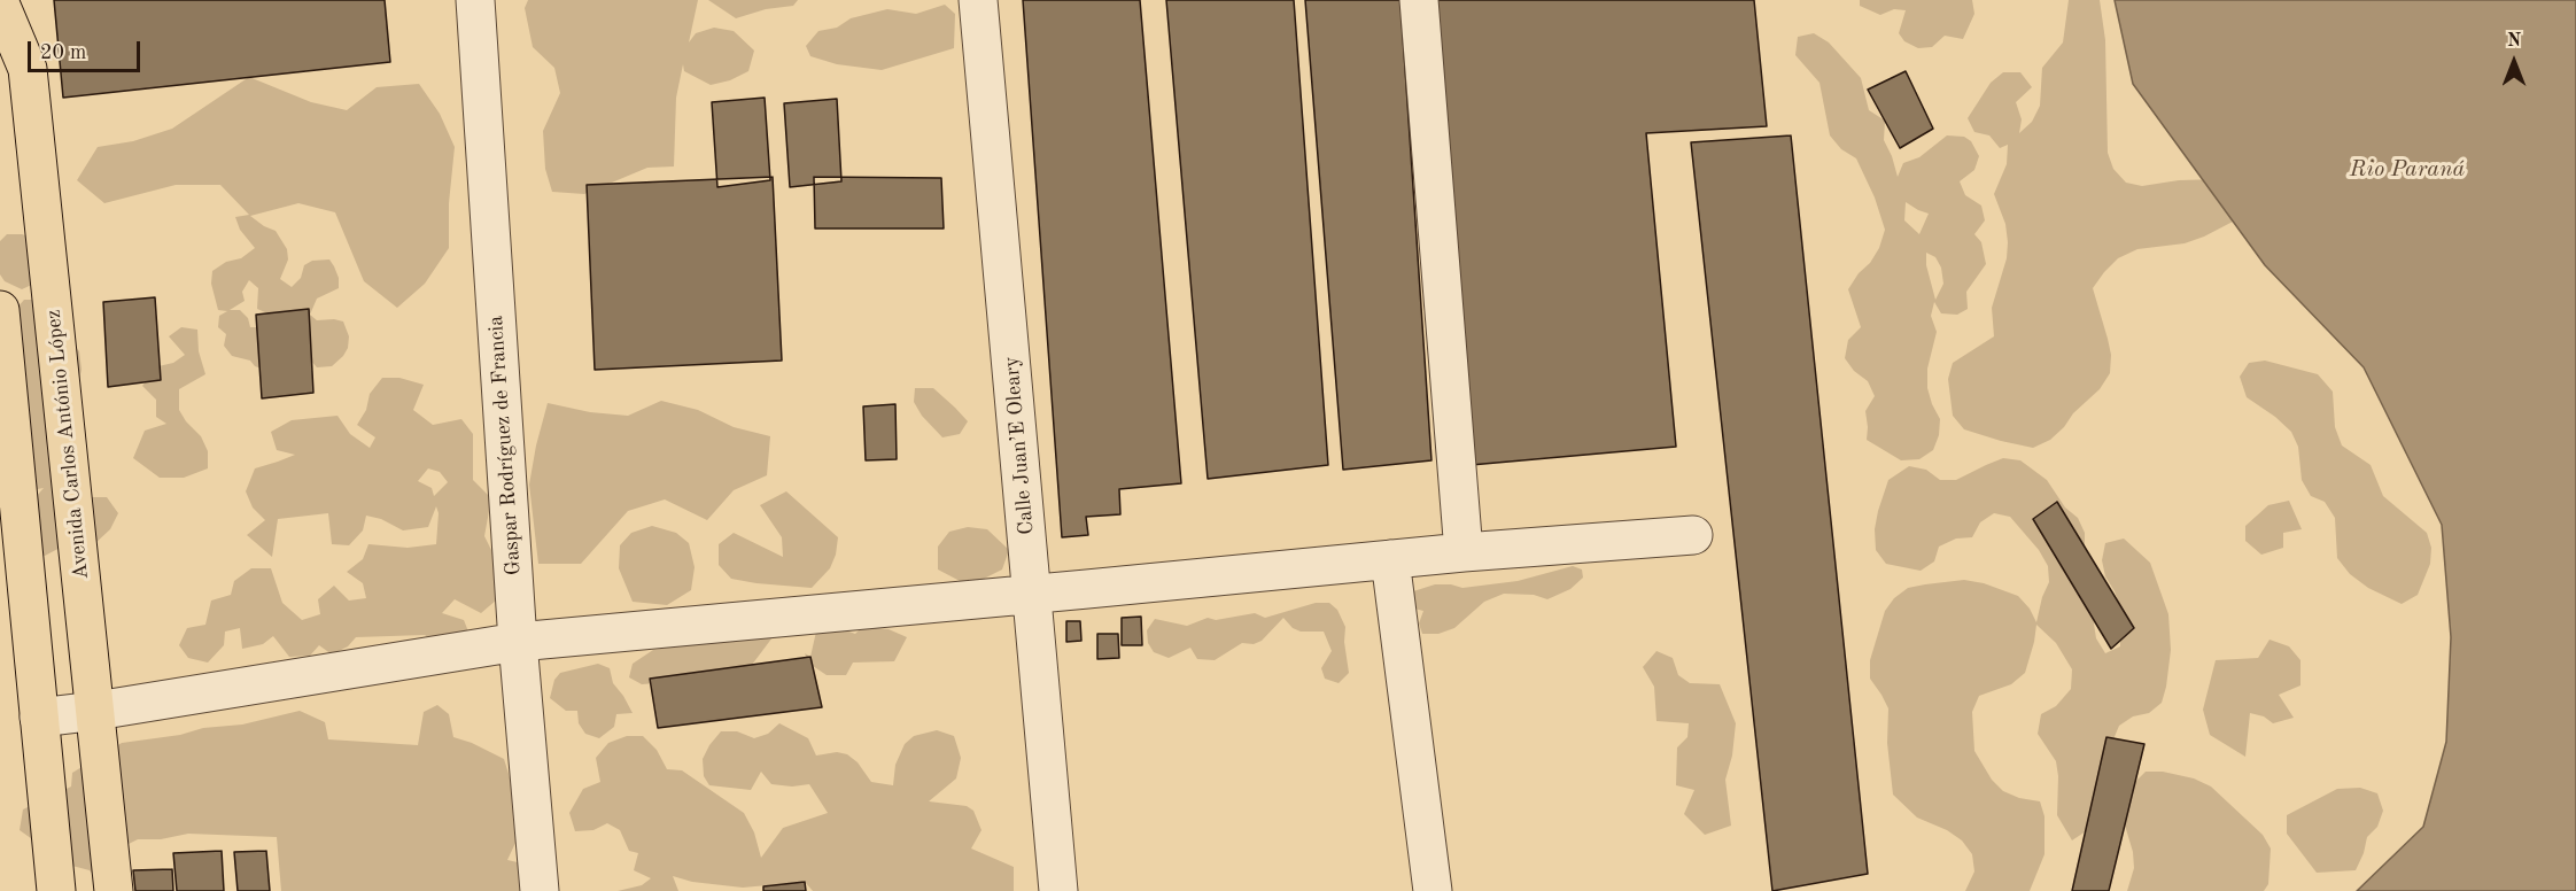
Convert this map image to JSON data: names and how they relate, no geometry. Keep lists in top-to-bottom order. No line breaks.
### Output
{"streets":{"main road":["Avenida Carlos António López"],"street":["Gaspar Rodríguez de Francia","Calle Juan’E Oleary"]},"water":["Rio Paraná"],"scale_bar":"20 m","north":"top"}
